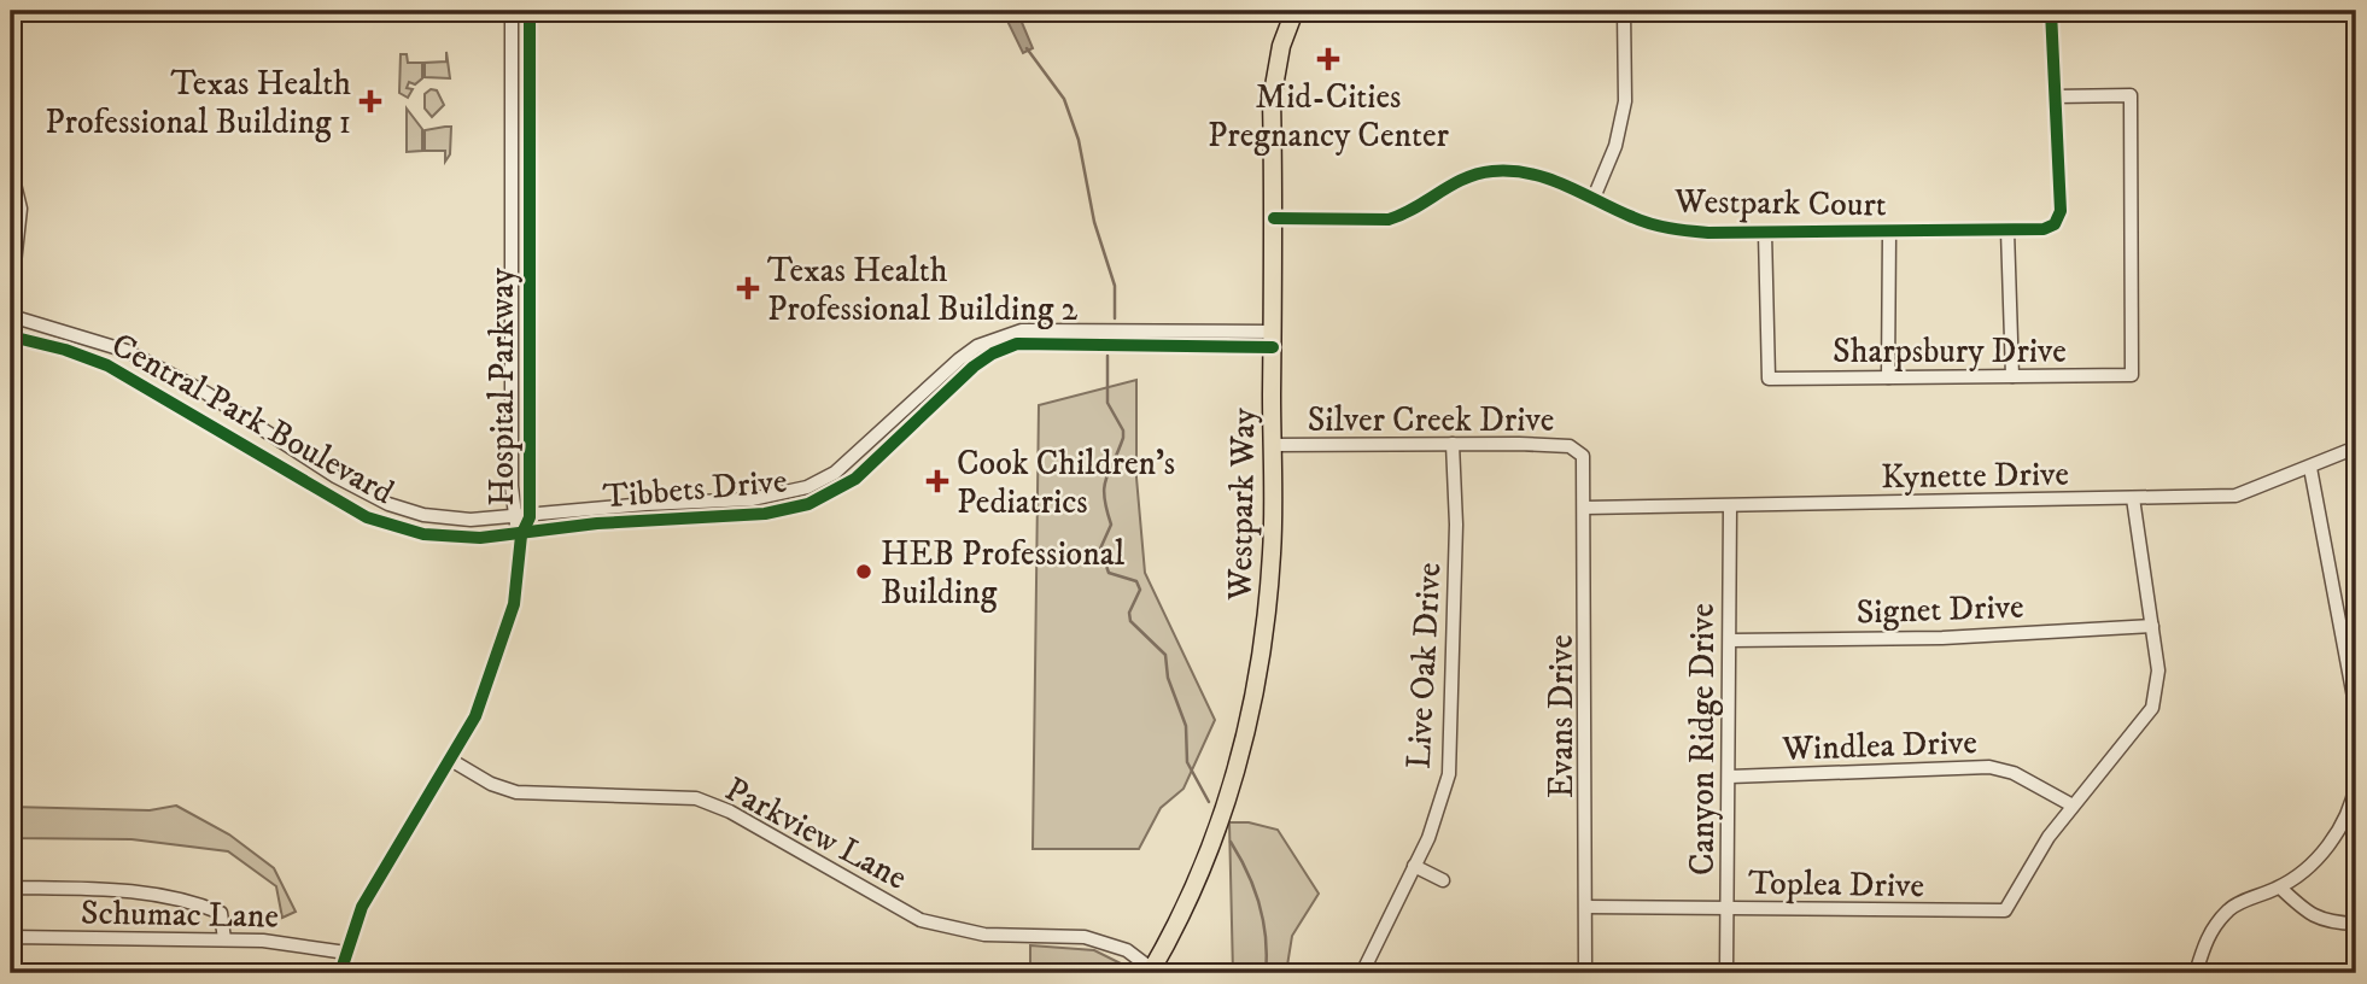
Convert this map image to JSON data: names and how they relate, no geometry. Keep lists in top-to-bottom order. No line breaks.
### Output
{"streets":{"main road":["Westpark Way"],"street":["Westpark Court","Sharpsbury Drive","Hospital Parkway","Central Park Boulevard","Silver Creek Drive","Kynette Drive","Tibbets Drive","Signet Drive","Live Oak Drive","Evans Drive","Canyon Ridge Drive","Windlea Drive","Parkview Lane","Toplea Drive","Schumac Lane"]},"crossings":[["Westpark Court","Sharpsbury Drive"],["Westpark Court","Westpark Way"],["Hospital Parkway","Central Park Boulevard"],["Hospital Parkway","Tibbets Drive"],["Hospital Parkway","Parkview Lane"],["Hospital Parkway","Schumac Lane"],["Central Park Boulevard","Tibbets Drive"],["Silver Creek Drive","Westpark Way"],["Silver Creek Drive","Live Oak Drive"],["Silver Creek Drive","Evans Drive"],["Kynette Drive","Evans Drive"],["Kynette Drive","Canyon Ridge Drive"],["Tibbets Drive","Westpark Way"],["Westpark Way","Parkview Lane"],["Signet Drive","Canyon Ridge Drive"],["Evans Drive","Toplea Drive"],["Canyon Ridge Drive","Windlea Drive"],["Canyon Ridge Drive","Toplea Drive"],["Windlea Drive","Toplea Drive"]],"places":{"health":["Mid-Cities Pregnancy Center","Texas Health Professional Building 1","Texas Health Professional Building 2","Cook Children's Pediatrics"],"other":["HEB Professional Building"]}}
